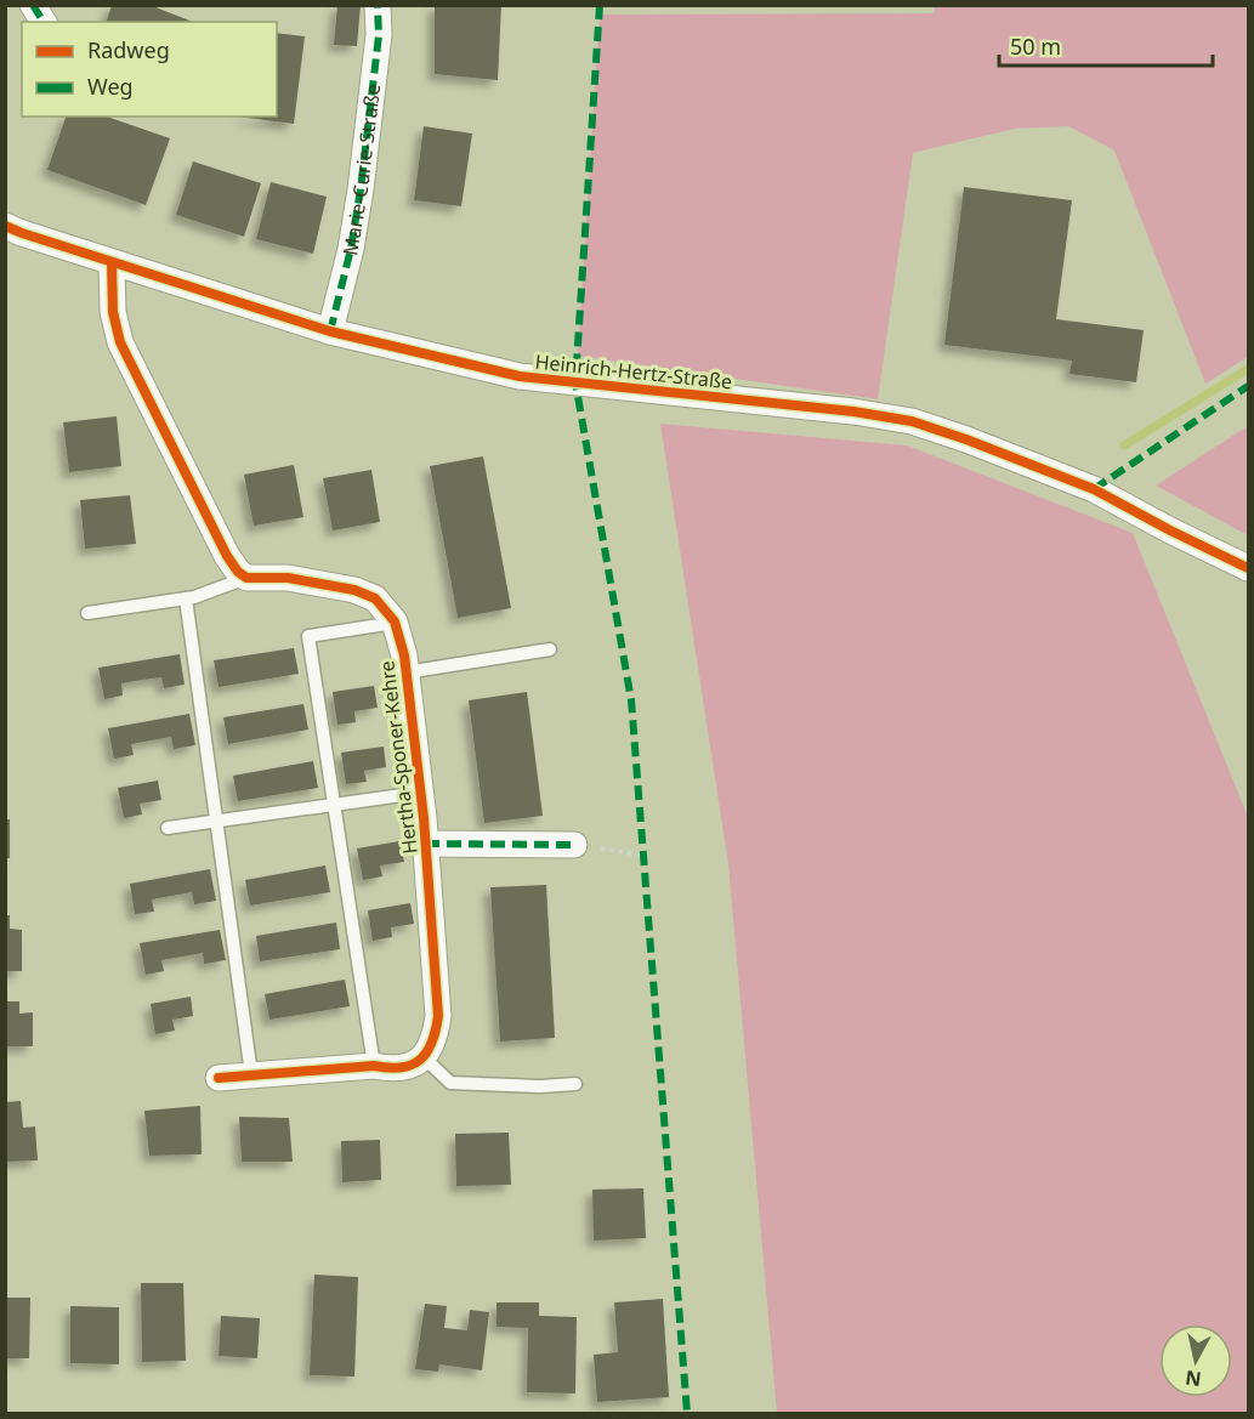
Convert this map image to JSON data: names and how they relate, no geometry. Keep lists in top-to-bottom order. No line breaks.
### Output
{"streets":{"street":["Marie-Curie-Straße","Heinrich-Hertz-Straße","Hertha-Sponer-Kehre"]},"crossings":[["Marie-Curie-Straße","Heinrich-Hertz-Straße"]],"legend":["Radweg","Weg"],"scale_bar":"50 m","north":"bottom"}
